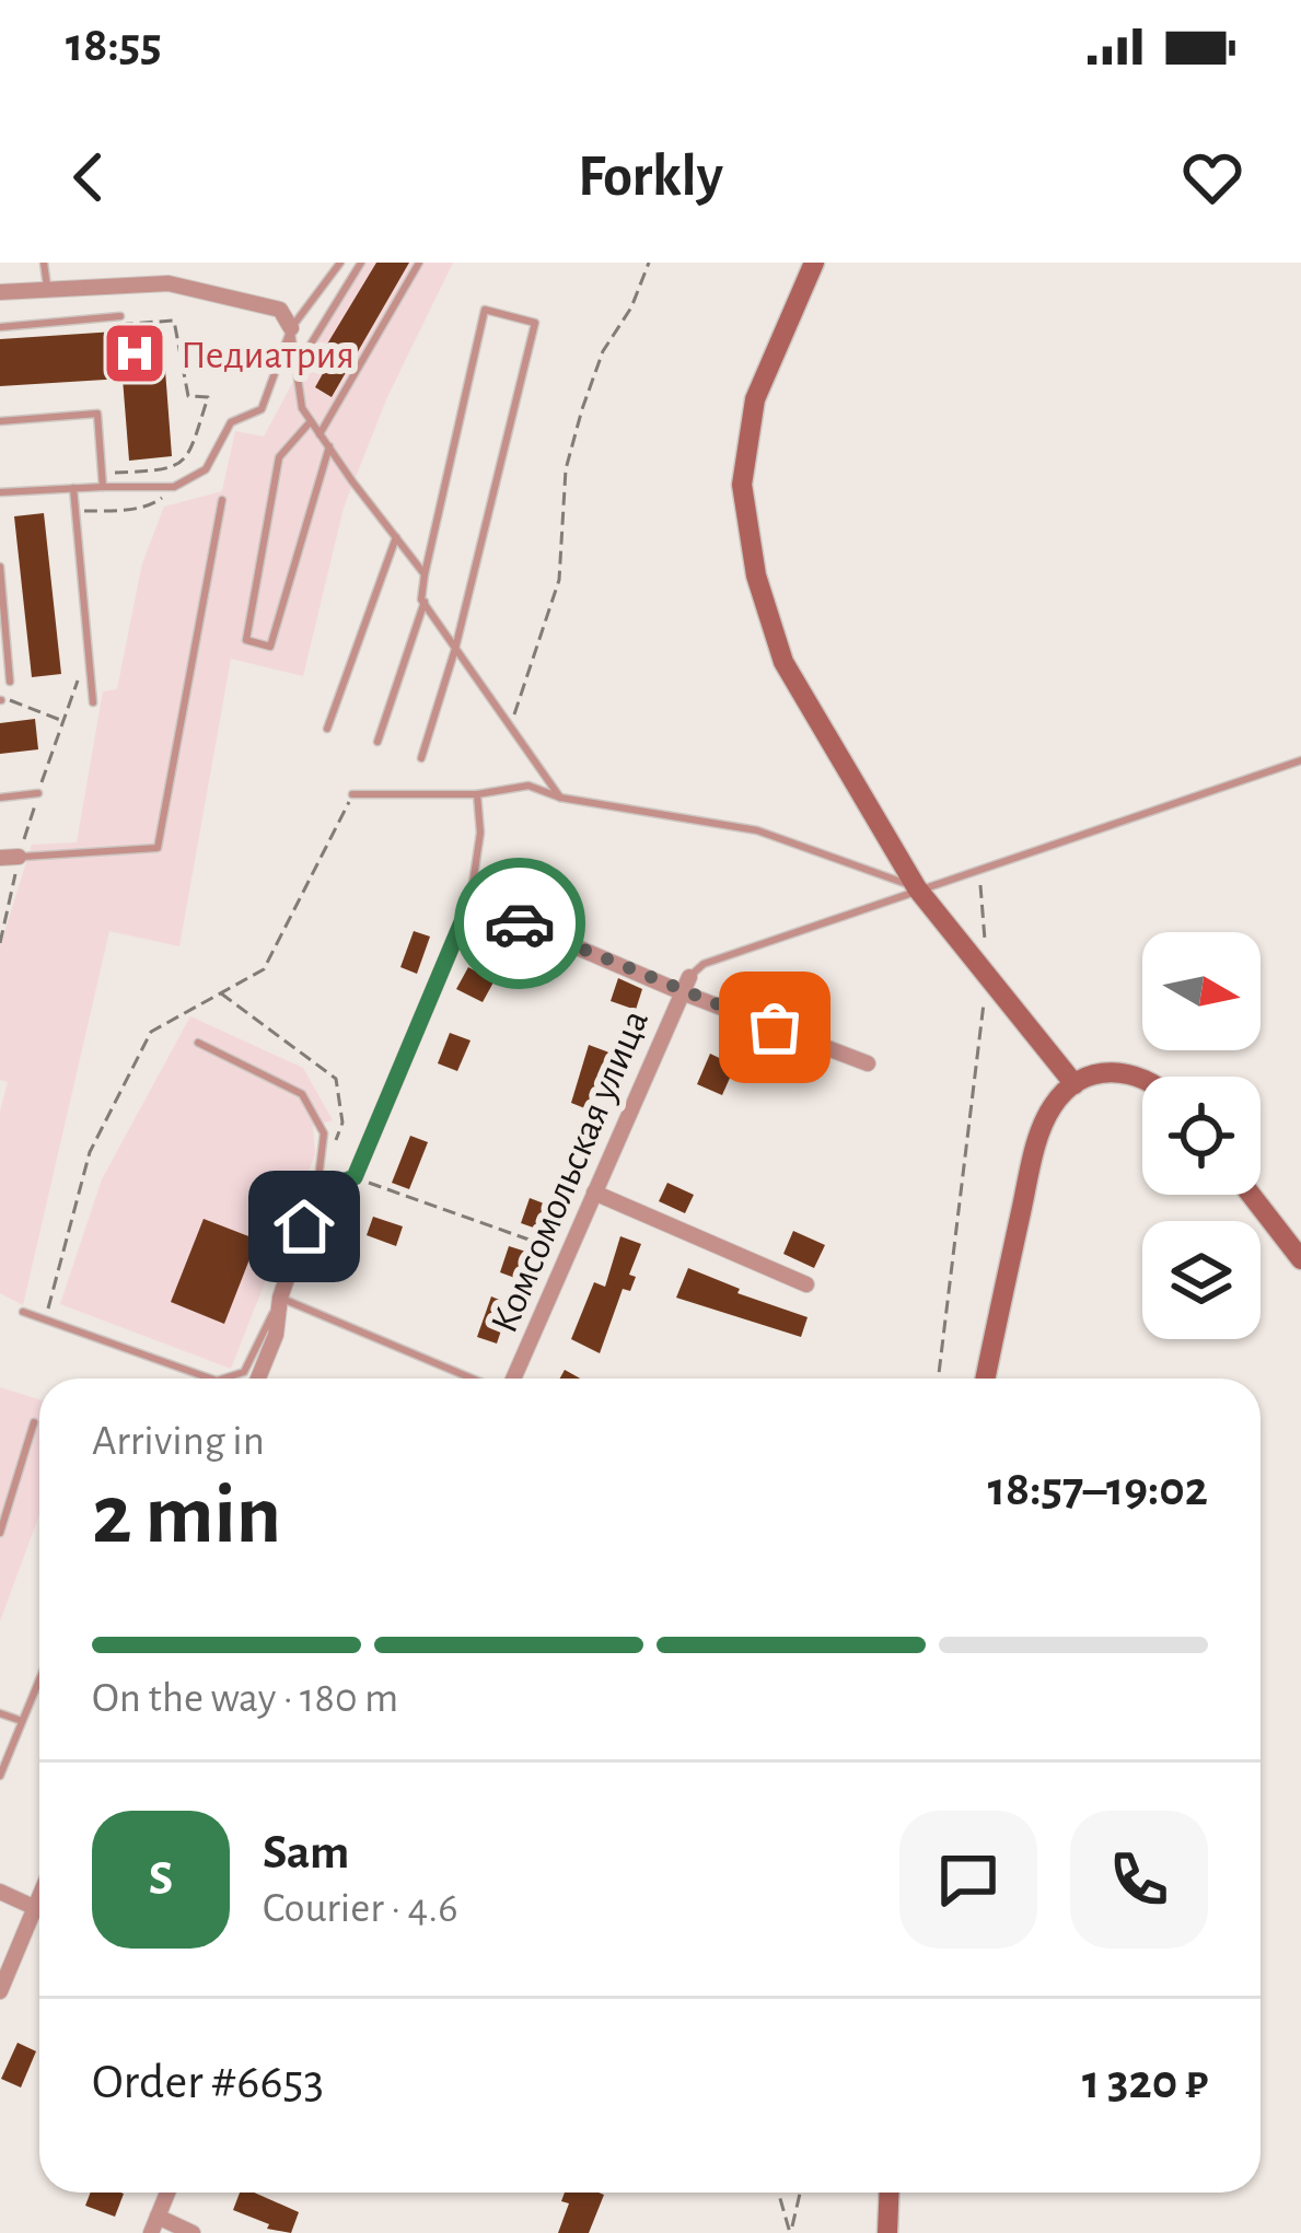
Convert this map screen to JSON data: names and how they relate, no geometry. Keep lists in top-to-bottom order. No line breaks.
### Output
{"streets":{"street":["Комсомольская улица"]},"places":{"hospital":["Педиатрия"]},"north":"right","page":{"status":"18:55","header":"Forkly","heading":["2 min","Arriving in","18:57–19:02"],"panel":["Sam","Courier · 4.6","Order #6653","1 320 ₽"],"bar":"On the way · 180 m","round":"S"}}
